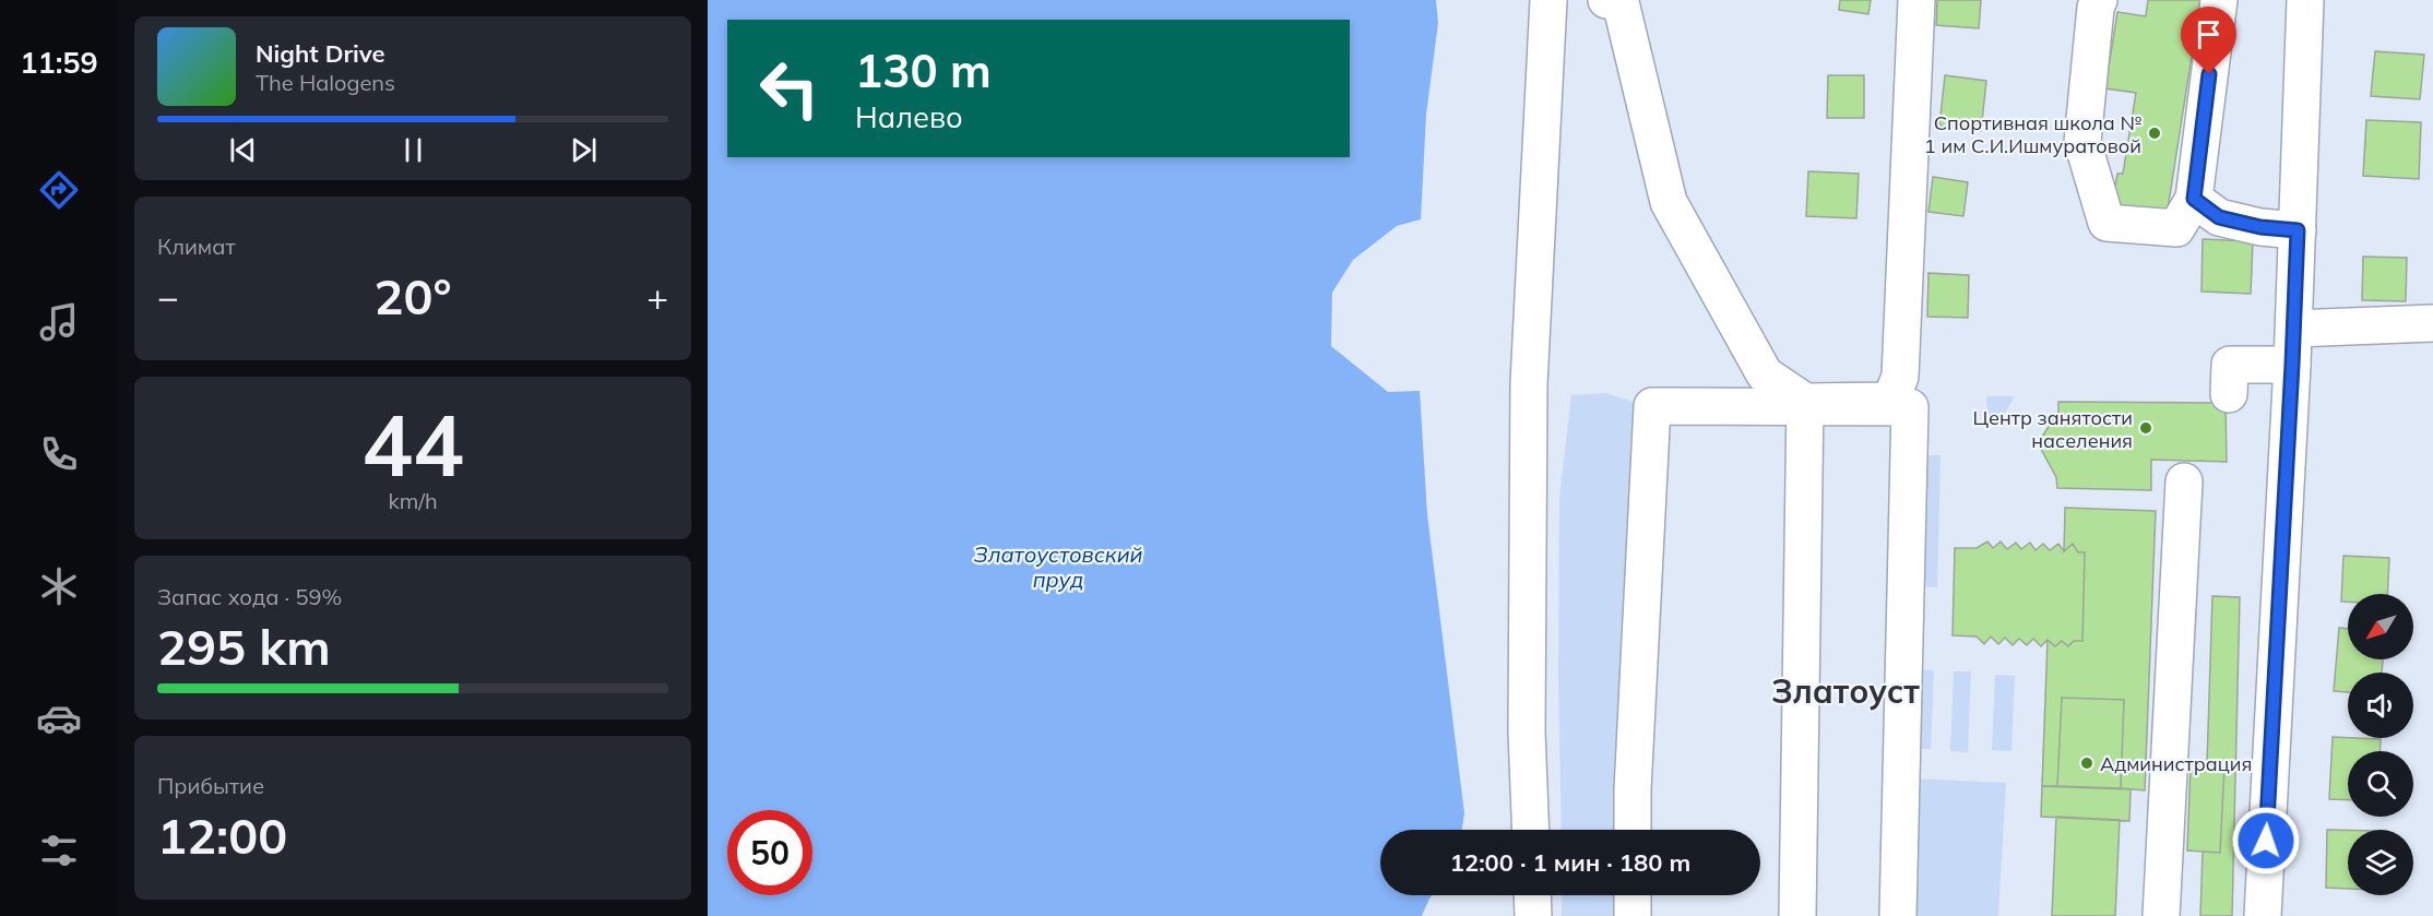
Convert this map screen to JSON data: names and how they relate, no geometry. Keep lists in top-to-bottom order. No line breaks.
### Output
{"districts":["Златоуст"],"water":["Златоустовский пруд"],"places":["Спортивная школа № 1 им С.И.Ишмуратовой","Центр занятости населения","Администрация"],"north":"bottom left","page":{"tabs":"11:59","turn":["130 m","Налево"],"song":["Night Drive","The Halogens"],"tile":["Климат",["44","km/h"],["Запас хода · 59%","295 km"],["Прибытие","12:00"]],"heat":["−","20°","+"],"limit":"50","trip":"12:00 · 1 мин · 180 m"}}
